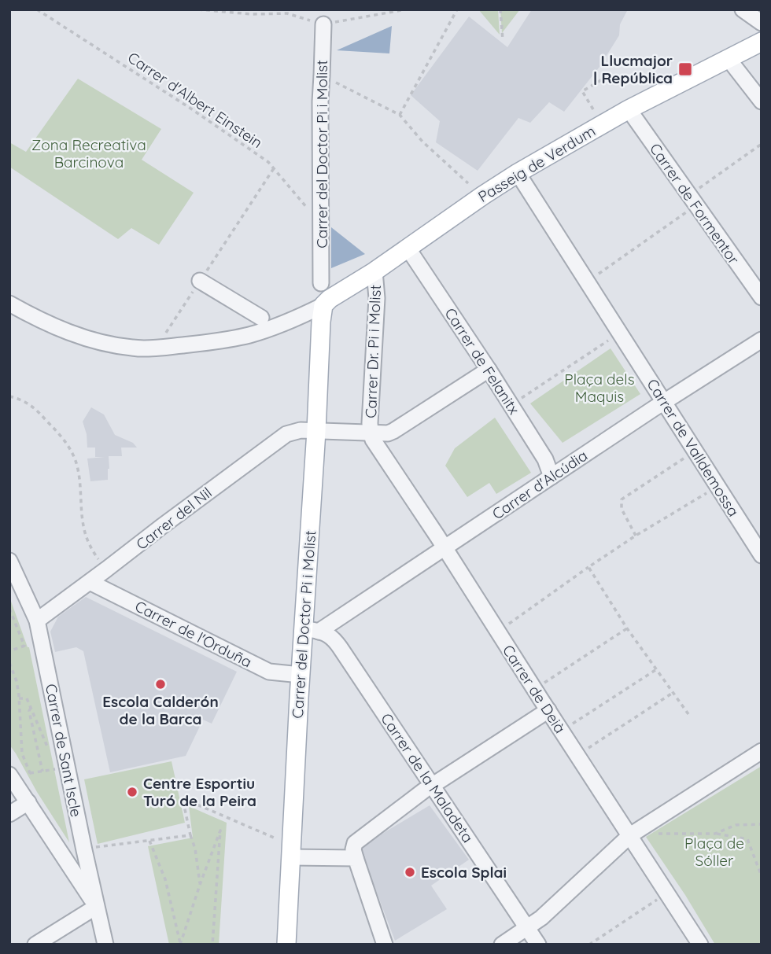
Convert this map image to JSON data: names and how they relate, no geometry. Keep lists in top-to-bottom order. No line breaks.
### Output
{"streets":{"main road":["Carrer del Doctor Pi i Molist","Passeig de Verdum"],"street":["Carrer de Formentor","Carrer Dr. Pi i Molist","Carrer de Felanitx","Carrer de Valldemossa","Carrer d'Alcúdia","Carrer del Nil","Carrer de l'Orduña","Carrer de Deià","Carrer de Sant Iscle","Carrer de la Maladeta"],"path":["Carrer d'Albert Einstein"]},"crossings":[["Carrer d'Albert Einstein","Carrer del Doctor Pi i Molist"],["Carrer del Doctor Pi i Molist","Passeig de Verdum"],["Carrer del Doctor Pi i Molist","Carrer d'Alcúdia"],["Carrer del Doctor Pi i Molist","Carrer del Nil"],["Carrer del Doctor Pi i Molist","Carrer de l'Orduña"],["Carrer del Doctor Pi i Molist","Carrer de la Maladeta"],["Passeig de Verdum","Carrer de Formentor"],["Passeig de Verdum","Carrer Dr. Pi i Molist"],["Passeig de Verdum","Carrer de Felanitx"],["Passeig de Verdum","Carrer de Valldemossa"],["Carrer Dr. Pi i Molist","Carrer del Nil"],["Carrer Dr. Pi i Molist","Carrer de Deià"],["Carrer de Felanitx","Carrer d'Alcúdia"],["Carrer de Felanitx","Carrer del Nil"],["Carrer de Valldemossa","Carrer d'Alcúdia"],["Carrer d'Alcúdia","Carrer de Deià"],["Carrer d'Alcúdia","Carrer de la Maladeta"],["Carrer del Nil","Carrer de l'Orduña"],["Carrer del Nil","Carrer de Deià"],["Carrer del Nil","Carrer de Sant Iscle"]],"parks":["Zona Recreativa Barcinova","Plaça dels Maquis","Plaça de Sóller"],"places":{"transit":["Llucmajor | República"],"other":["Escola Calderón de la Barca","Centre Esportiu Turó de la Peira","Escola Splai"]}}
